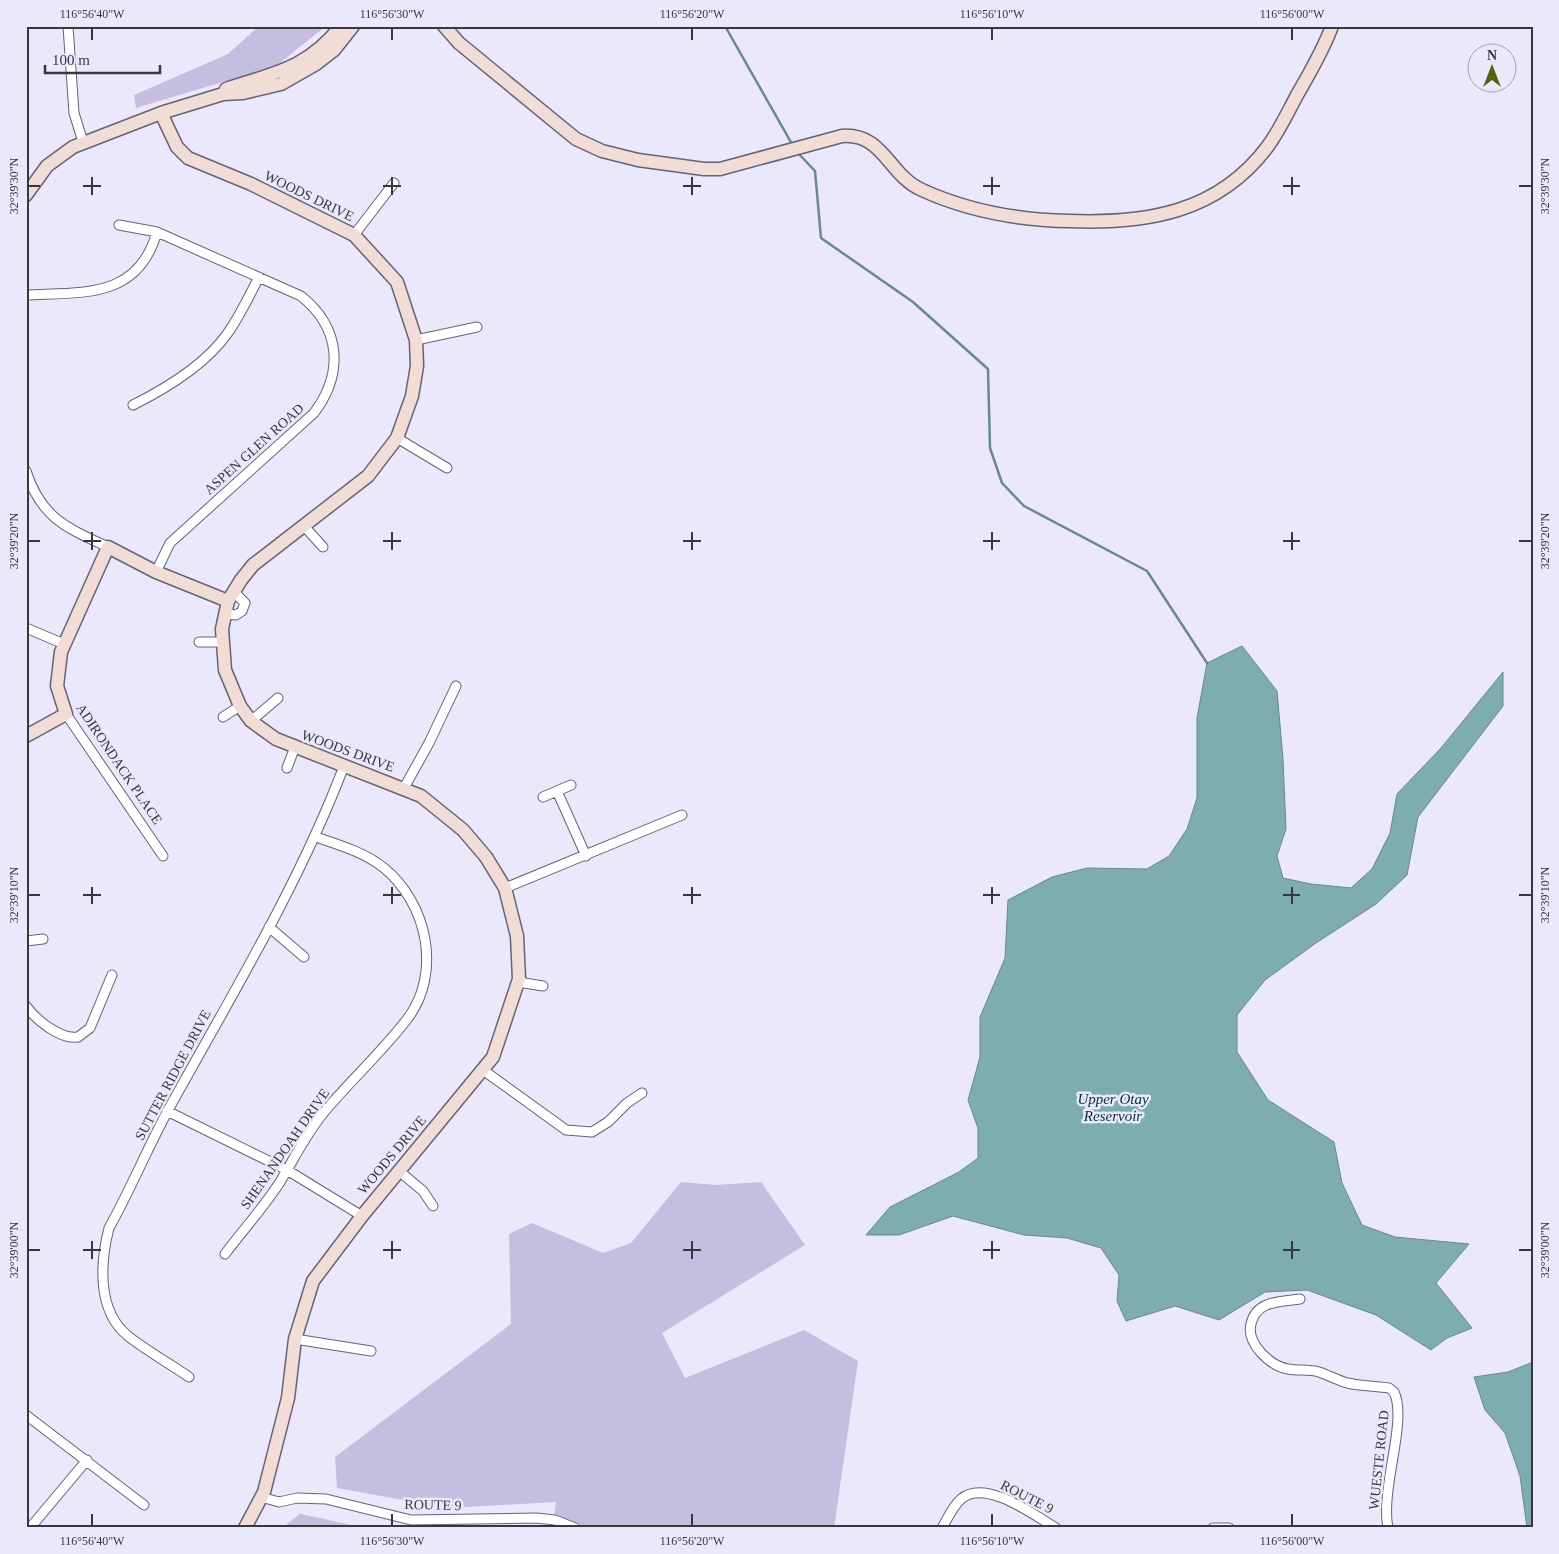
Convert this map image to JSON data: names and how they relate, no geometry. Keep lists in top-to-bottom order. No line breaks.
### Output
{"streets":{"street":["WOODS DRIVE","ASPEN GLEN ROAD","ADIRONDACK PLACE","SUTTER RIDGE DRIVE","SHENANDOAH DRIVE","WUESTE ROAD","ROUTE 9"]},"crossings":[["WOODS DRIVE","SUTTER RIDGE DRIVE"],["WOODS DRIVE","ROUTE 9"],["SUTTER RIDGE DRIVE","SHENANDOAH DRIVE"]],"water":["Upper Otay Reservoir"],"scale_bar":"100 m","north":"top","coordinates":["116°56'40\"W","116°56'30\"W","116°56'20\"W","116°56'10\"W","116°56'00\"W","32°39'30\"N","32°39'20\"N","32°39'10\"N","32°39'00\"N"]}
